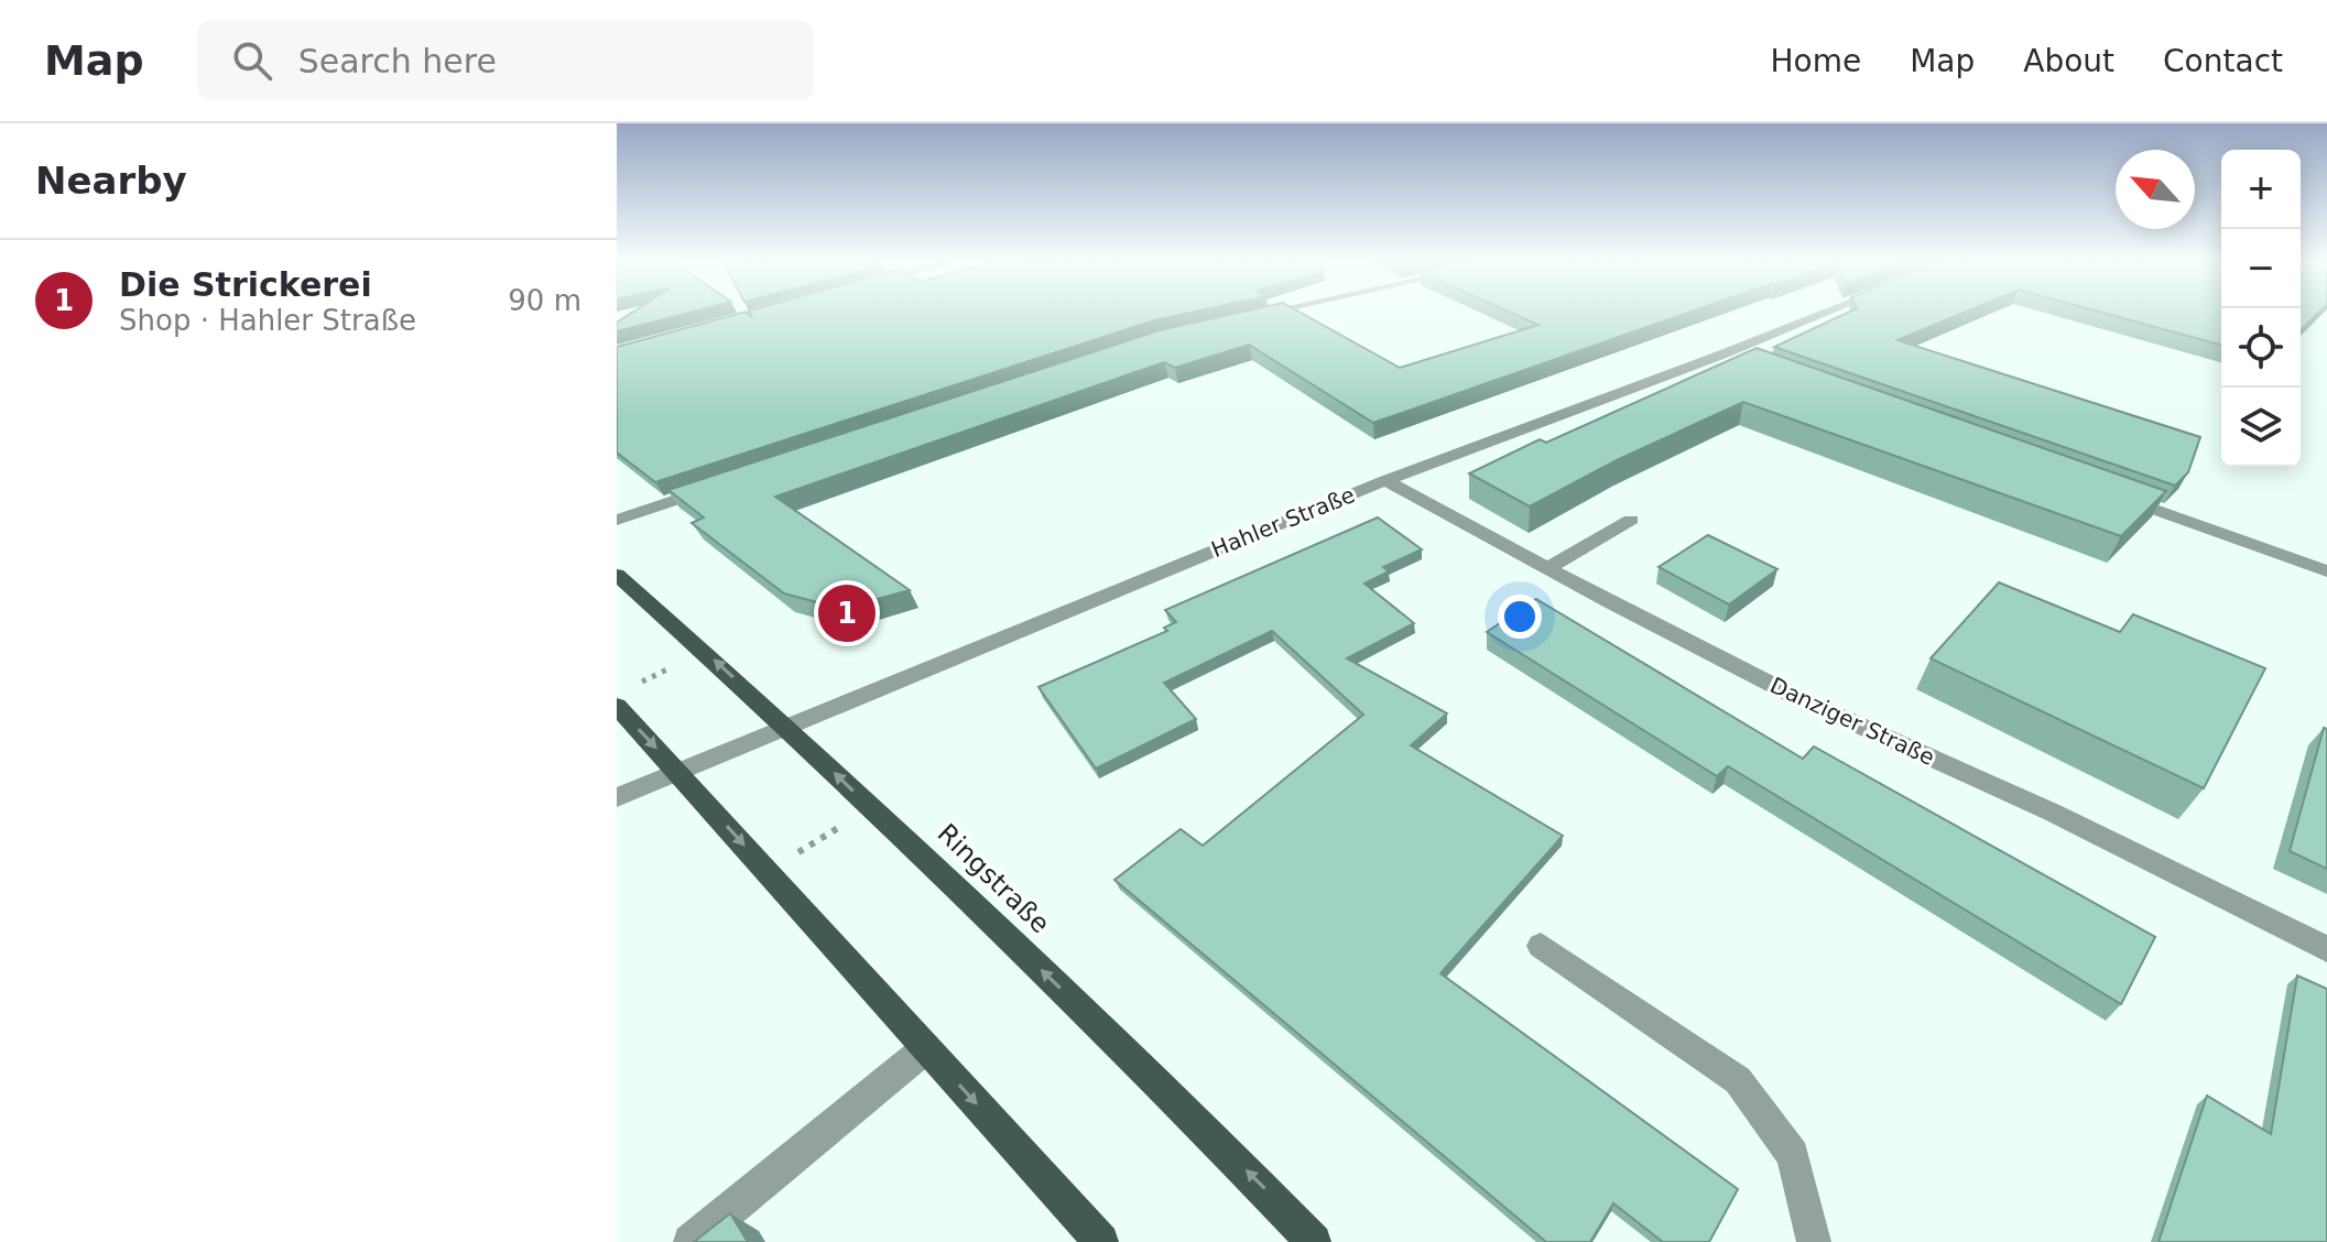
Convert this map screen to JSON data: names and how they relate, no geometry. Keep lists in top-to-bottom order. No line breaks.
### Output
{"streets":{"main road":["Ringstraße"],"street":["Hahler Straße","Danziger Straße"]},"crossings":[["Hahler Straße","Danziger Straße"],["Hahler Straße","Ringstraße"]],"north":"top left","page":{"header":"Map","search":"Search here","nav":["Home","Map","About","Contact"],"heading":"Nearby","map_buttons":["+","−"],"list":[{"mark":"1","name":"Die Strickerei","note":"Shop · Hahler Straße","value":"90 m"}],"pins":"1"}}
